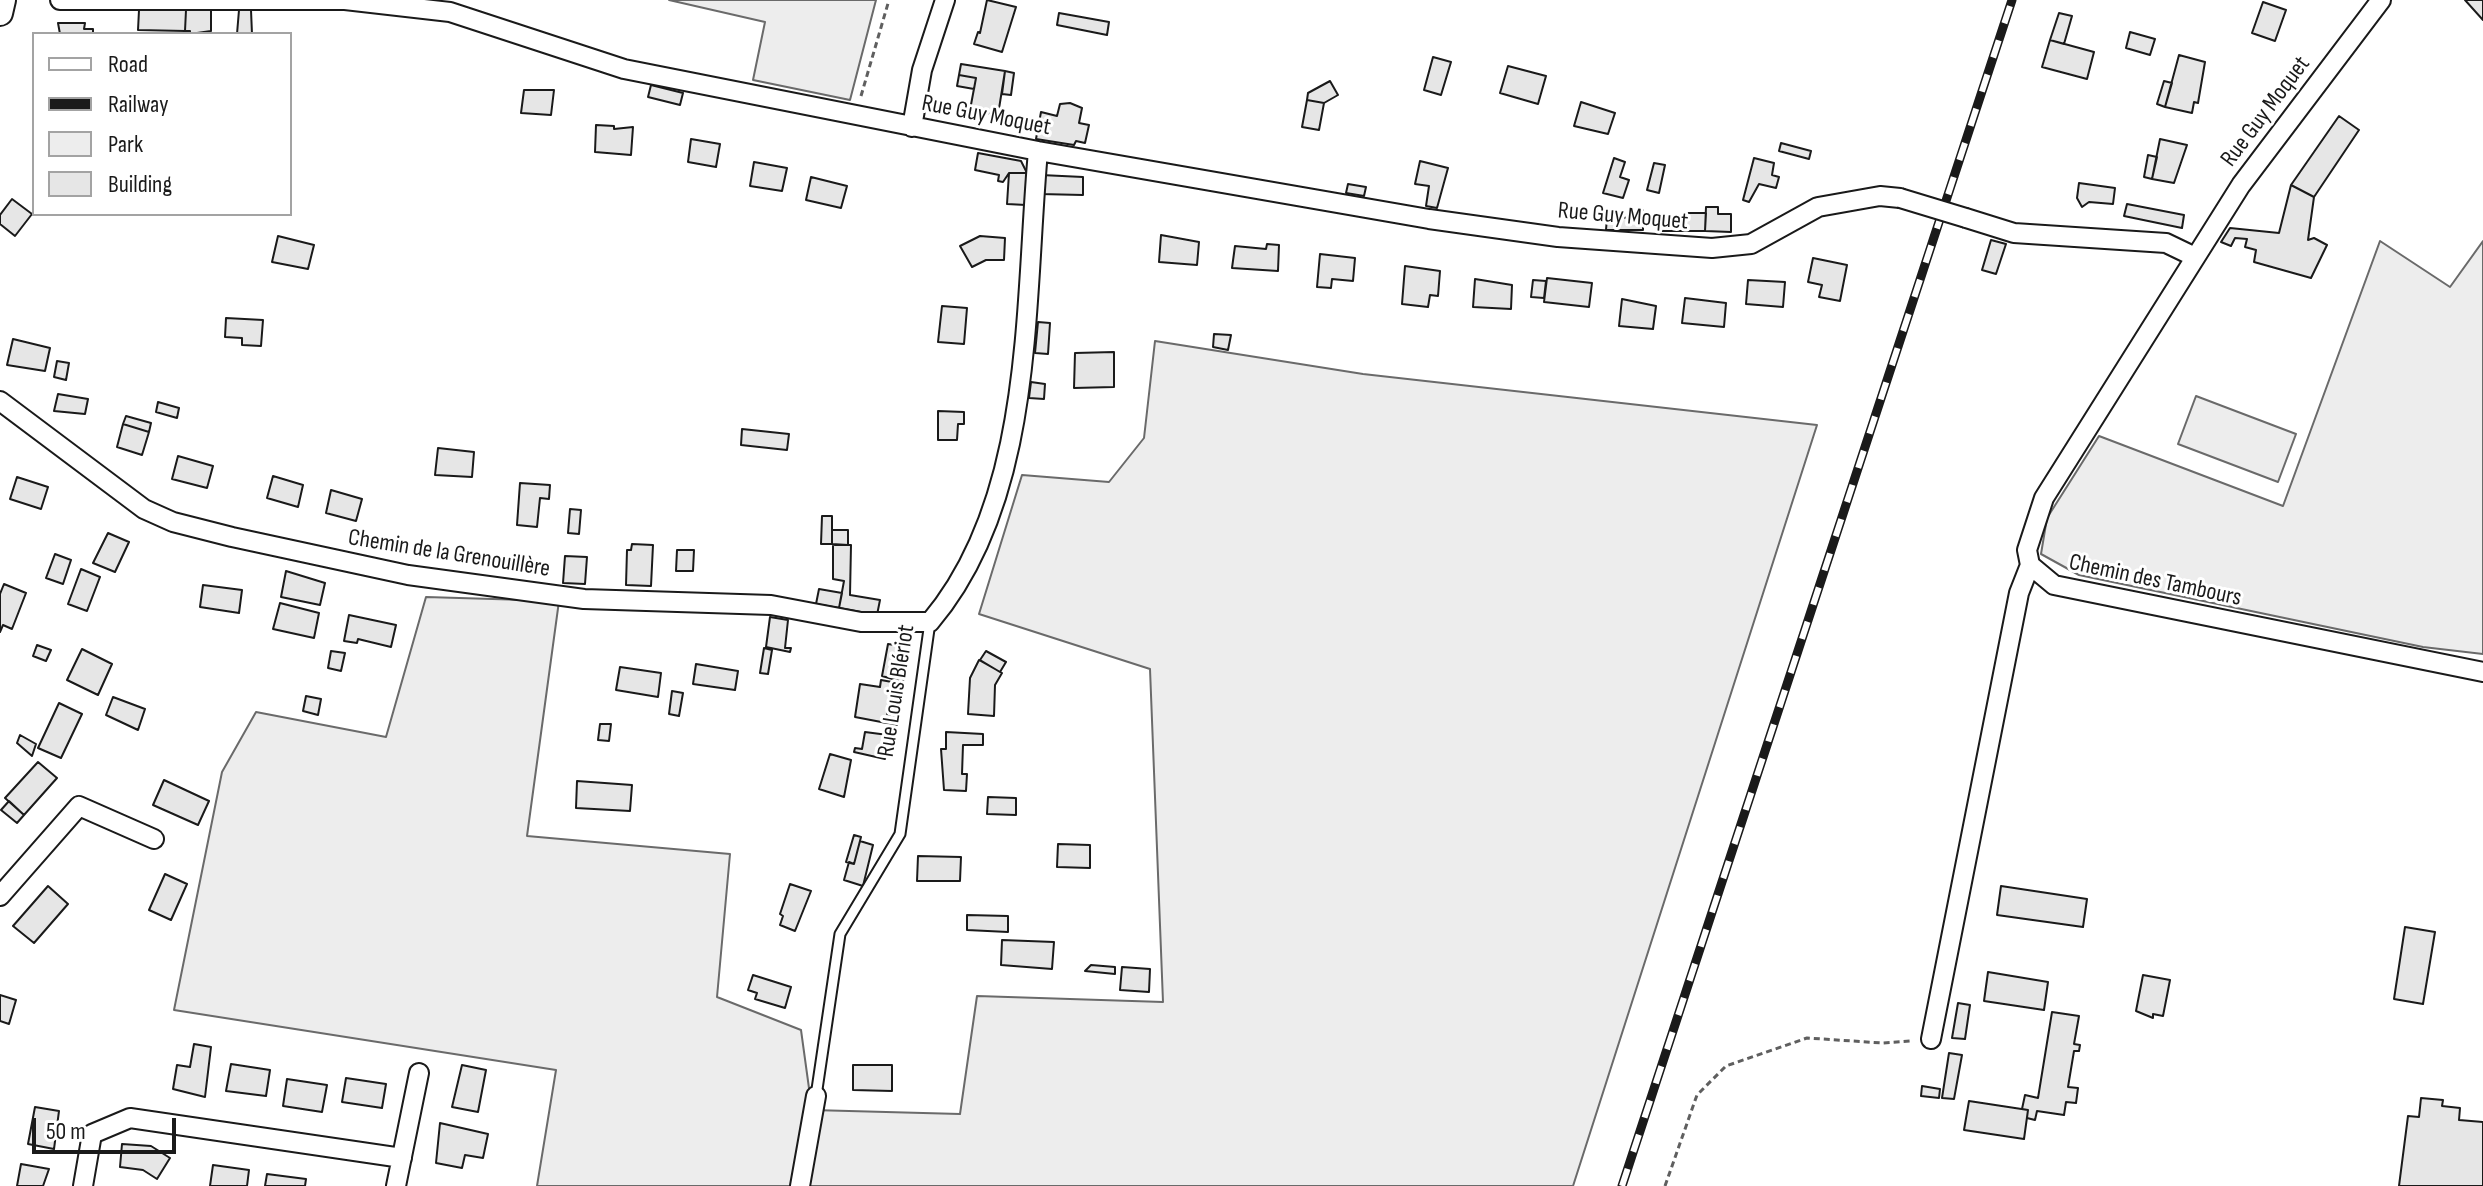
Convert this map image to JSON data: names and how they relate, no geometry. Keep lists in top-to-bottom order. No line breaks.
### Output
{"streets":{"street":["Rue Guy Moquet","Chemin de la Grenouillère","Chemin des Tambours","Rue Louis Blériot"]},"crossings":[["Rue Guy Moquet","Rue Louis Blériot"],["Chemin de la Grenouillère","Rue Louis Blériot"]],"legend":["Road","Railway","Park","Building"],"scale_bar":"50 m"}
